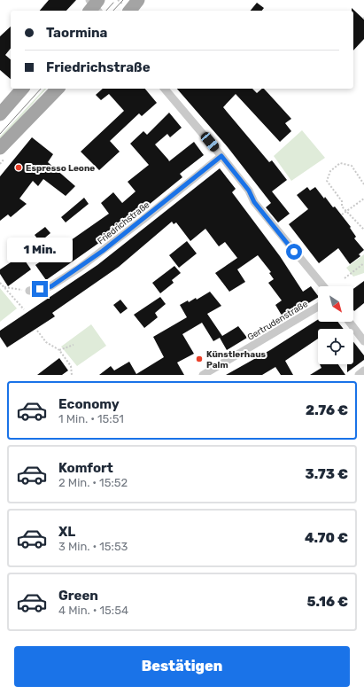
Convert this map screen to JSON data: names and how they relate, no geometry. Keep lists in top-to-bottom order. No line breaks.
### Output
{"streets":{"street":["Friedrichstraße","Gertrudenstraße"]},"places":["Espresso Leone","Künstlerhaus Palm"],"north":"bottom right","page":{"banner":["Taormina","Friedrichstraße"],"bubble":"1 Min.","list":[{"name":"Economy","note":"1 Min. · 15:51","value":"2.76 €"},{"name":"Komfort","note":"2 Min. · 15:52","value":"3.73 €"},{"name":"XL","note":"3 Min. · 15:53","value":"4.70 €"},{"name":"Green","note":"4 Min. · 15:54","value":"5.16 €"}],"buttons":"Bestätigen"}}
